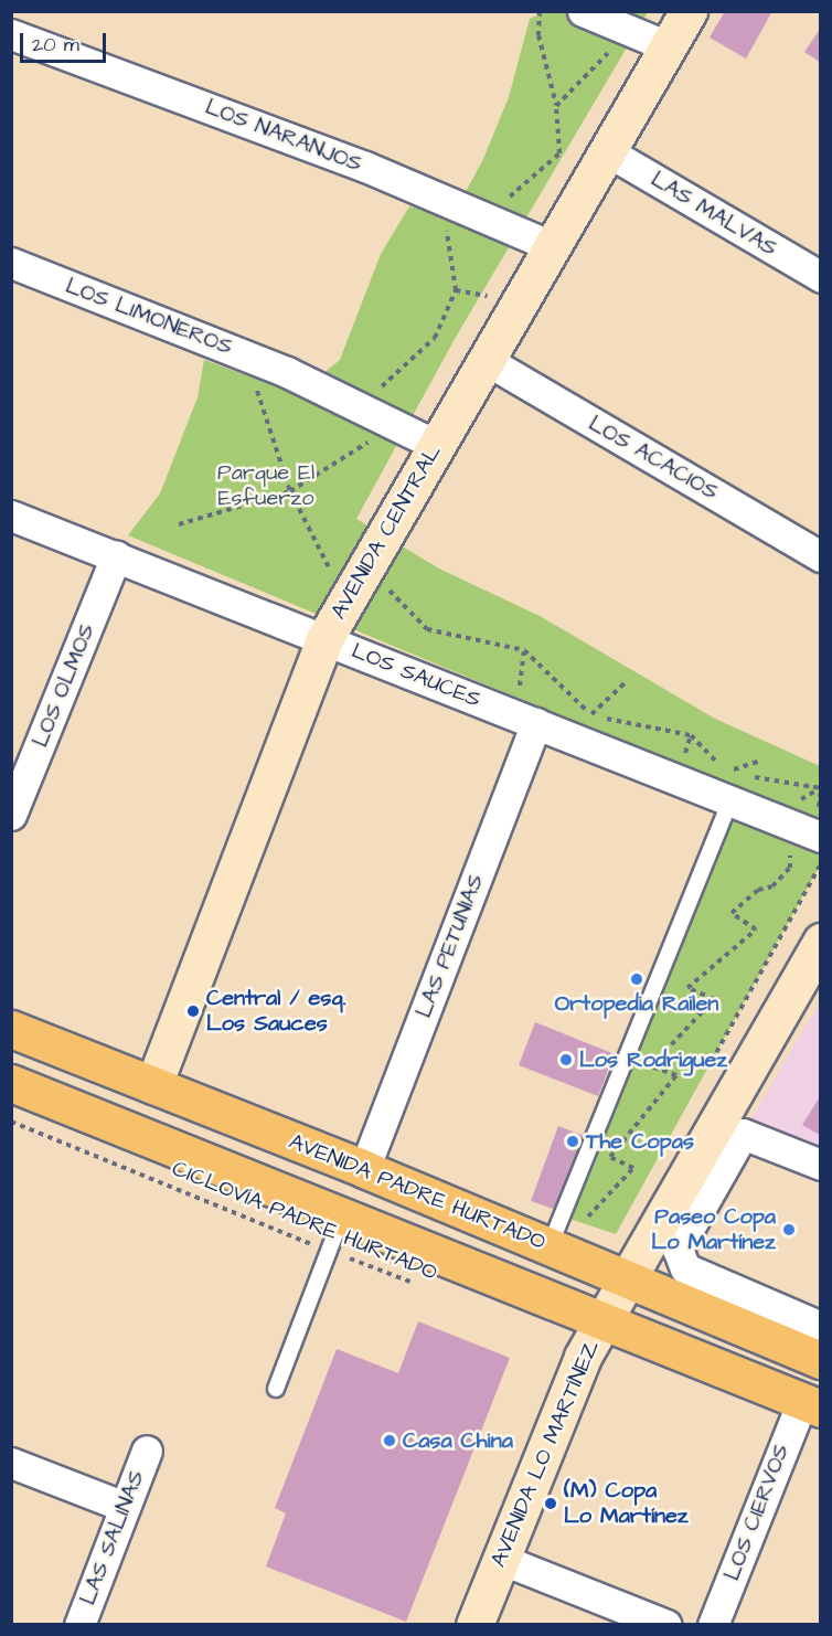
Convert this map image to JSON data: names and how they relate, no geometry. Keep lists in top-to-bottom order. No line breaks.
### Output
{"streets":{"main road":["AVENIDA CENTRAL","AVENIDA PADRE HURTADO","AVENIDA LO MARTÍNEZ"],"street":["LOS NARANJOS","LAS MALVAS","LOS LIMONEROS","LOS ACACIOS","LOS SAUCES","LOS OLMOS","LAS PETUNIAS","LOS CIERVOS","LAS SALINAS"],"path":["CICLOVÍA PADRE HURTADO"]},"crossings":[["LOS NARANJOS","AVENIDA CENTRAL"],["LAS MALVAS","AVENIDA CENTRAL"],["LOS ACACIOS","AVENIDA CENTRAL"],["AVENIDA CENTRAL","LOS SAUCES"],["AVENIDA CENTRAL","AVENIDA PADRE HURTADO"],["LOS SAUCES","LOS OLMOS"],["LOS SAUCES","LAS PETUNIAS"],["LAS PETUNIAS","AVENIDA PADRE HURTADO"],["AVENIDA PADRE HURTADO","AVENIDA LO MARTÍNEZ"]],"parks":["Parque El Esfuerzo"],"places":["Ortopedia Railen","Central / esq. Los Sauces","Los Rodriguez","The Copas","Paseo Copa Lo Martínez","Casa China","(M) Copa Lo Martínez"],"scale_bar":"20 m"}
